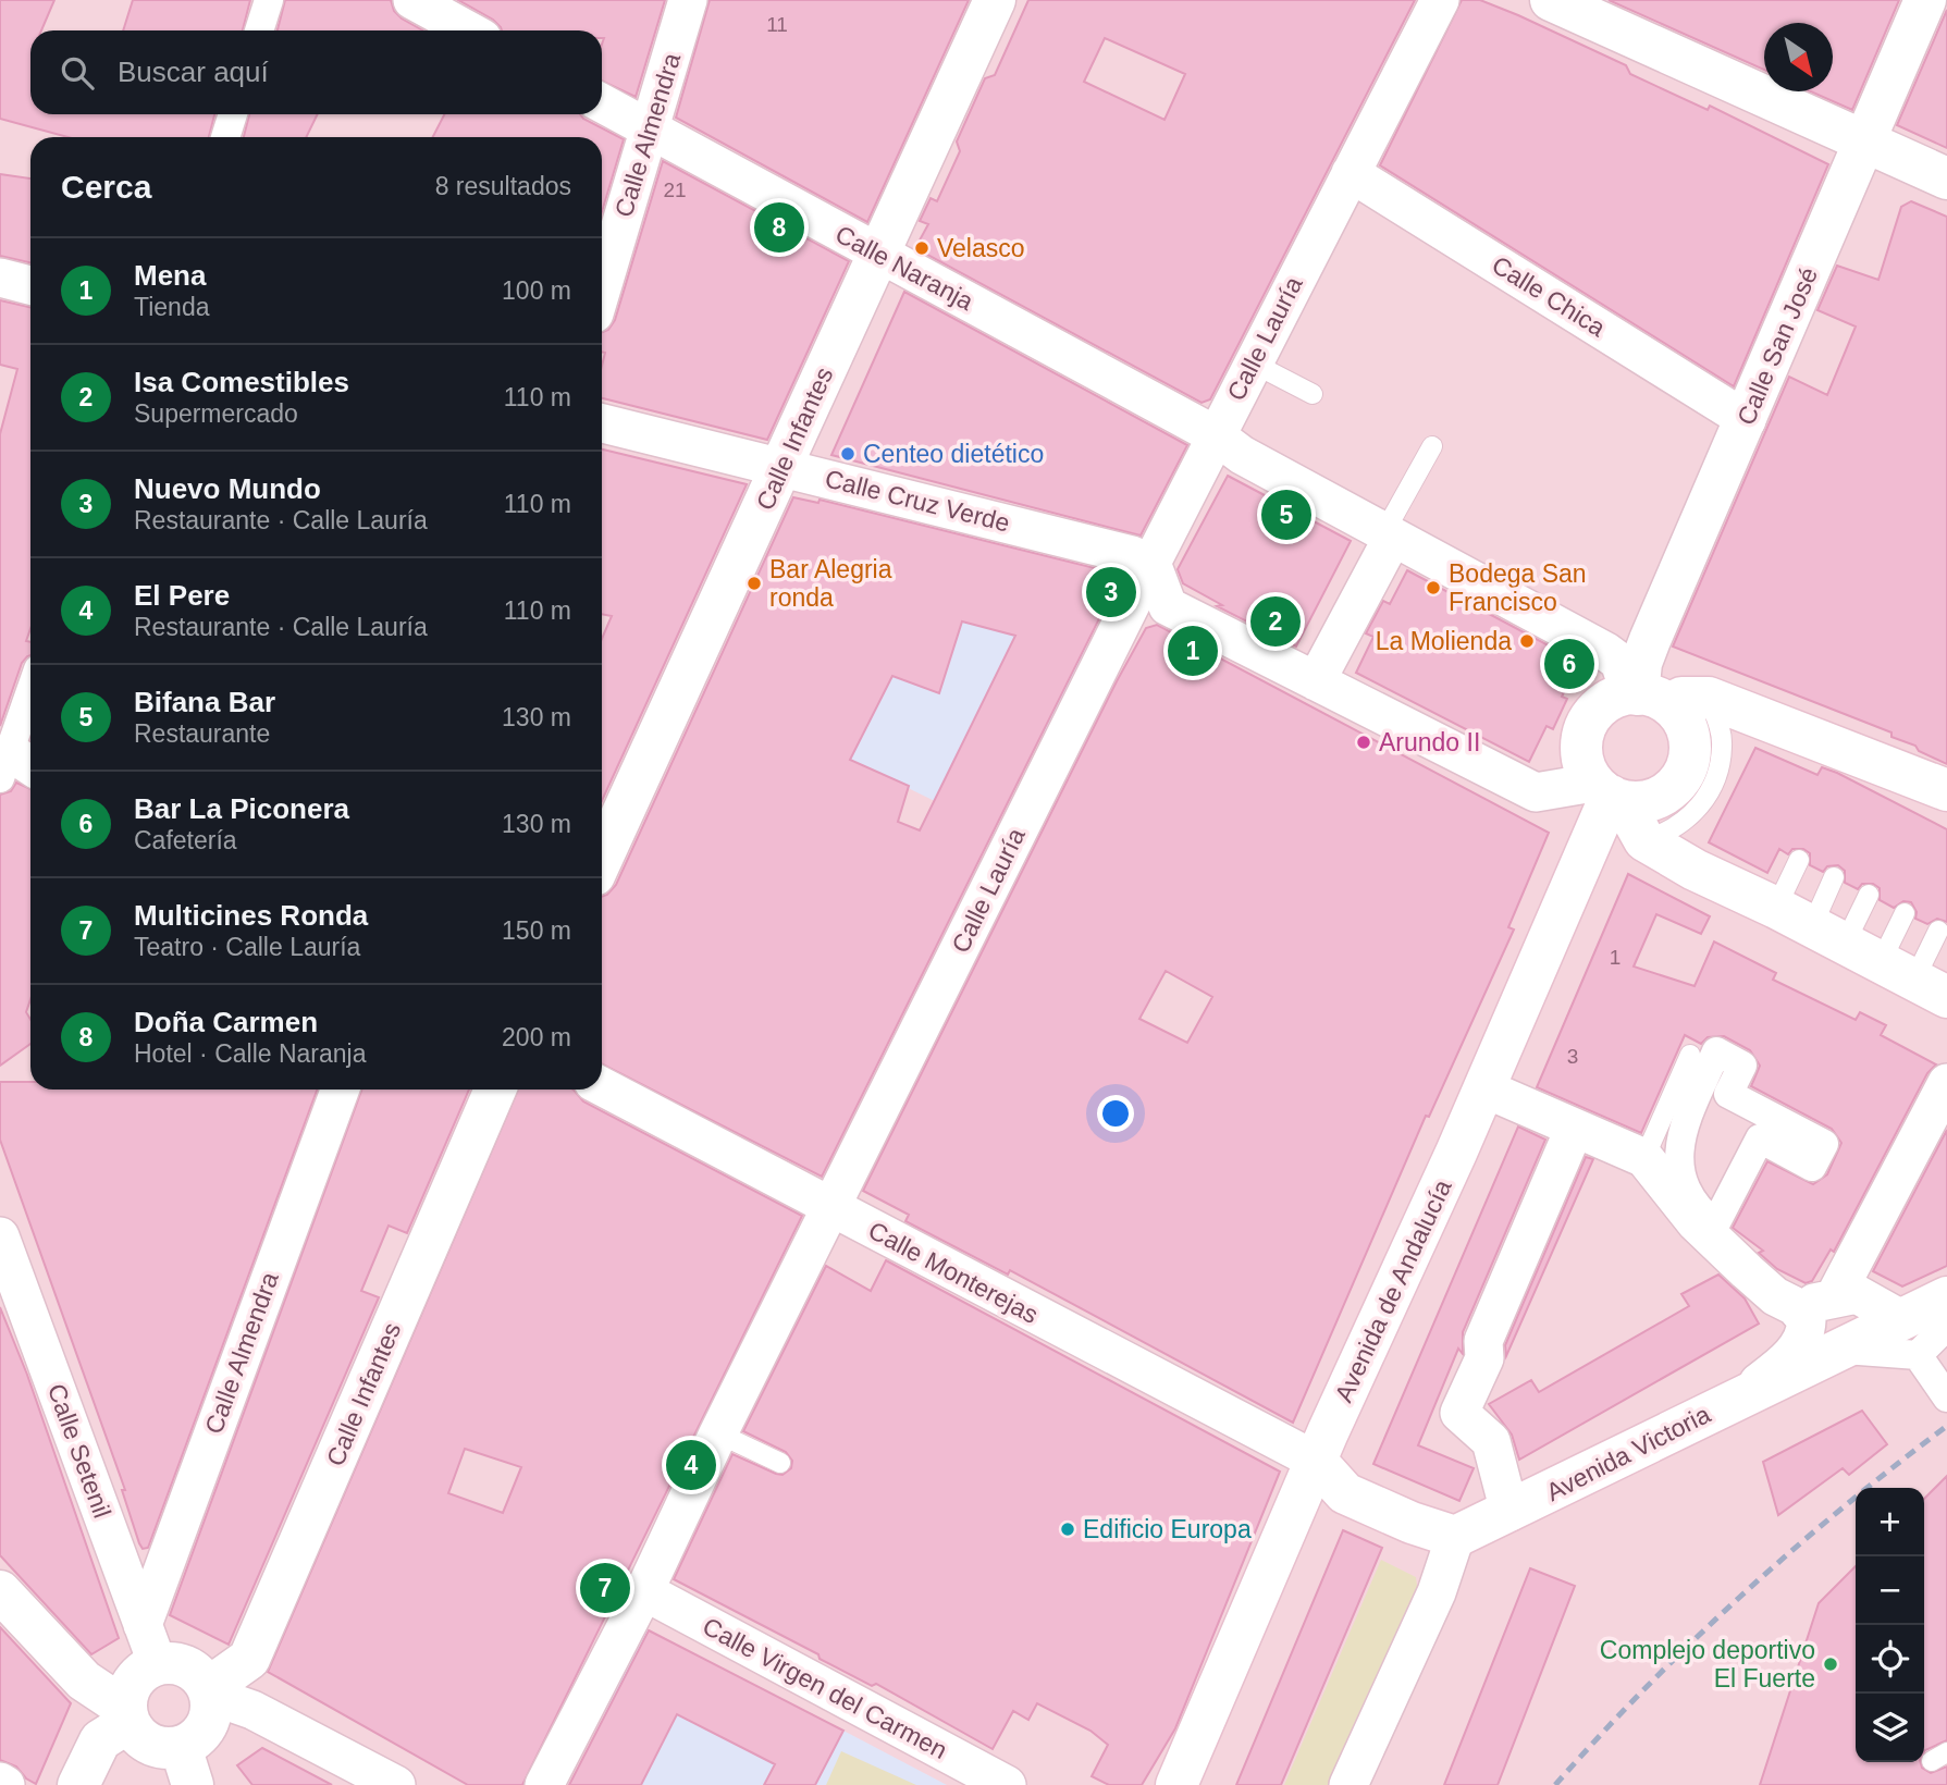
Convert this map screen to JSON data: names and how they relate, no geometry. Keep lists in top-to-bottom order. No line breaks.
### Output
{"streets":{"street":["Calle Almendra","Calle Naranja","Calle Chica","Calle Lauría","Calle San José","Calle Infantes","Calle Cruz Verde","Calle Monterejas","Avenida de Andalucía","Calle Setenil","Avenida Victoria","Calle Virgen del Carmen"]},"crossings":[["Calle Almendra","Calle Naranja"],["Calle Almendra","Calle Setenil"],["Calle Naranja","Calle Lauría"],["Calle Naranja","Calle San José"],["Calle Naranja","Calle Infantes"],["Calle Naranja","Avenida de Andalucía"],["Calle Chica","Calle Lauría"],["Calle Chica","Calle San José"],["Calle Lauría","Calle Cruz Verde"],["Calle Lauría","Calle Monterejas"],["Calle Lauría","Calle Virgen del Carmen"],["Calle San José","Avenida de Andalucía"],["Calle Infantes","Calle Cruz Verde"],["Calle Infantes","Calle Setenil"],["Calle Monterejas","Avenida de Andalucía"]],"places":["Velasco","Centeo dietético","Bar Alegria ronda","Bodega San Francisco","La Molienda","Arundo II","Edificio Europa","Complejo deportivo El Fuerte"],"house_numbers":["11","21","1","3"],"north":"bottom right","page":{"search":"Buscar aquí","heading":["Cerca","8 resultados"],"pins":["8","5","3","2","1","6","4","7"],"list":[{"mark":"1","name":"Mena","note":"Tienda","value":"100 m"},{"mark":"2","name":"Isa Comestibles","note":"Supermercado","value":"110 m"},{"mark":"3","name":"Nuevo Mundo","note":"Restaurante · Calle Lauría","value":"110 m"},{"mark":"4","name":"El Pere","note":"Restaurante · Calle Lauría","value":"110 m"},{"mark":"5","name":"Bifana Bar","note":"Restaurante","value":"130 m"},{"mark":"6","name":"Bar La Piconera","note":"Cafetería","value":"130 m"},{"mark":"7","name":"Multicines Ronda","note":"Teatro · Calle Lauría","value":"150 m"},{"mark":"8","name":"Doña Carmen","note":"Hotel · Calle Naranja","value":"200 m"}],"map_buttons":["+","−"]}}
